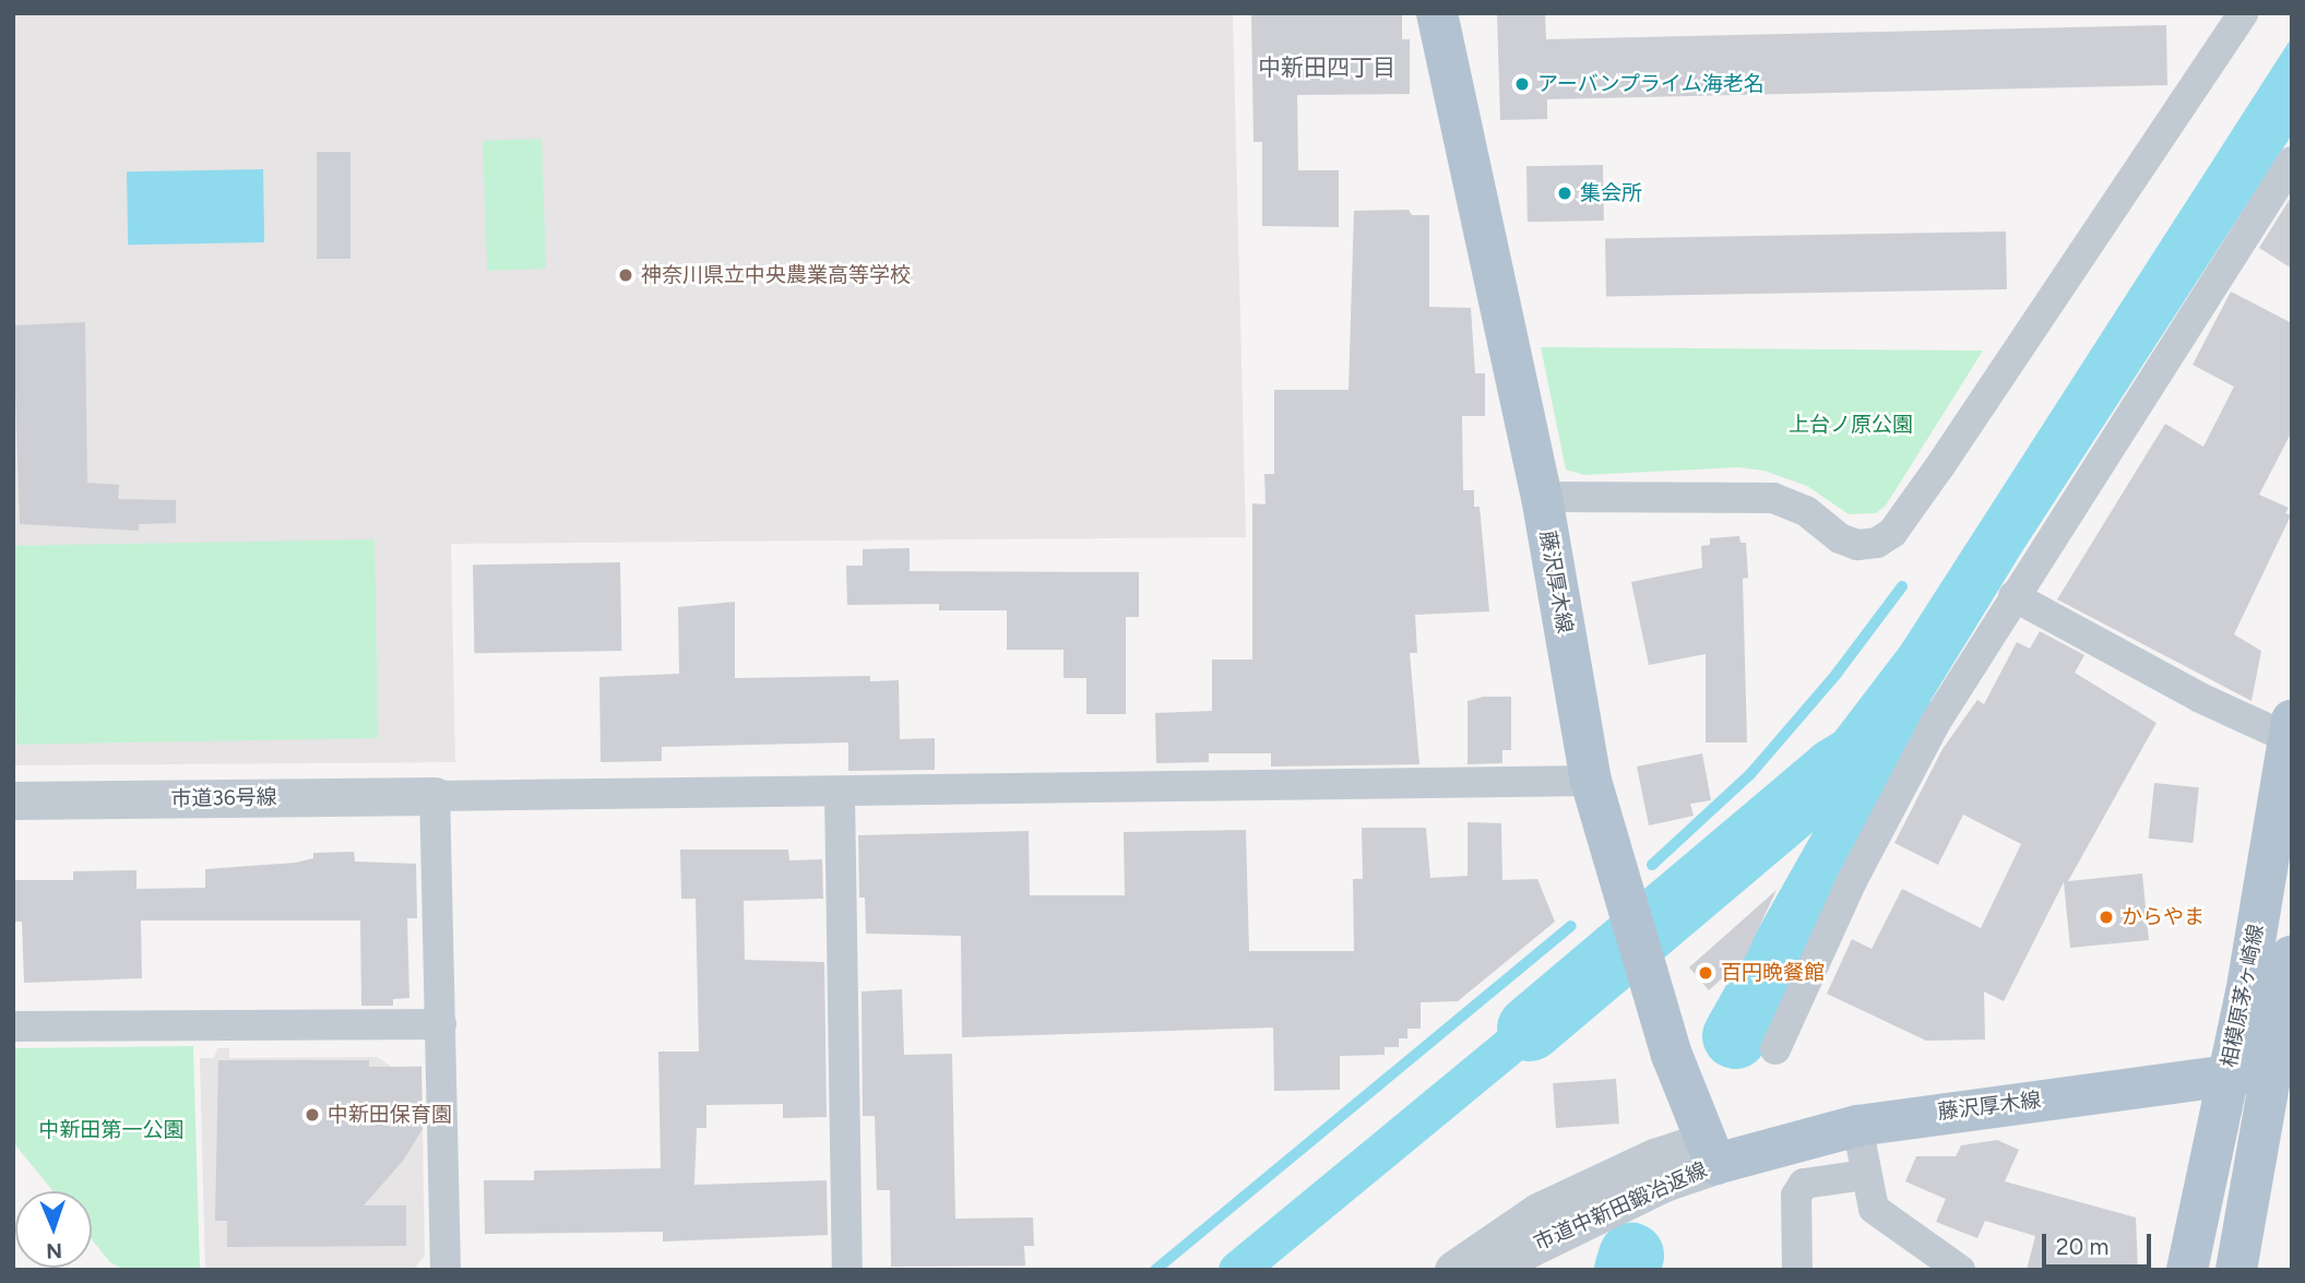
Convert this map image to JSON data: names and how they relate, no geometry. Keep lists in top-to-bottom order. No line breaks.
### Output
{"streets":{"main road":["藤沢厚木線","相模原茅ヶ崎線"],"street":["市道36号線","市道中新田鍛冶返線"]},"crossings":[["藤沢厚木線","相模原茅ヶ崎線"],["藤沢厚木線","市道中新田鍛冶返線"]],"districts":["中新田四丁目"],"parks":["上台ノ原公園","中新田第一公園"],"places":["アーバンプライム海老名","集会所","神奈川県立中央農業高等学校","からやま","百円晩餐館","中新田保育園"],"scale_bar":"20 m","north":"bottom"}
